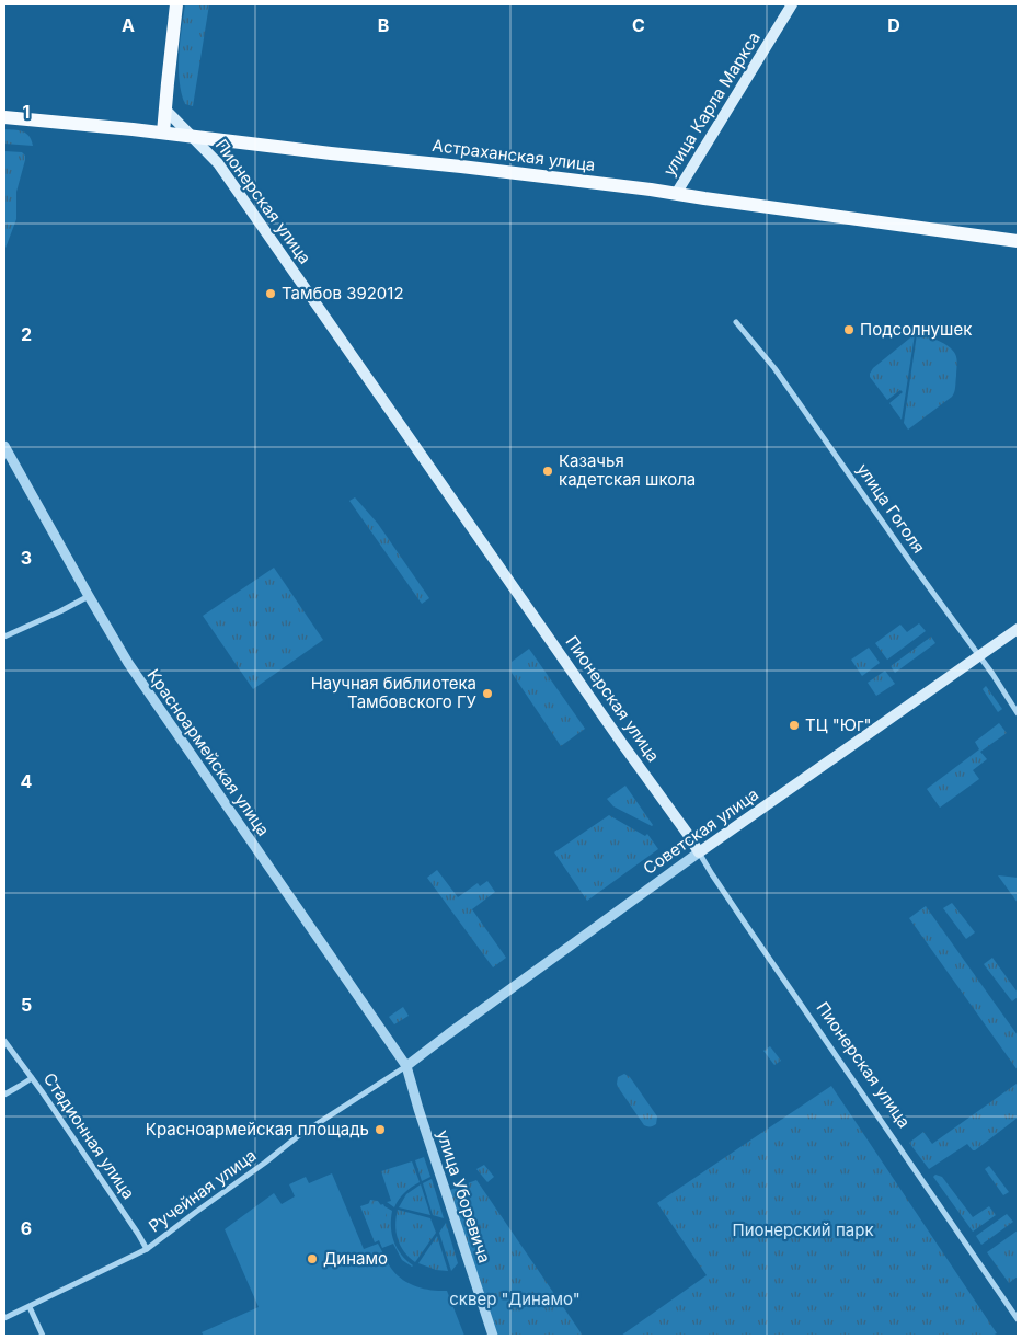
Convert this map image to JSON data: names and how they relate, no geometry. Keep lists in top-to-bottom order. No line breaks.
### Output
{"streets":{"main road":["улица Карла Маркса","Астраханская улица","Пионерская улица","Советская улица"],"street":["улица Гоголя","Красноармейская улица","Стадионная улица","Ручейная улица","улица Уборевича"]},"crossings":[["улица Карла Маркса","Астраханская улица"],["Астраханская улица","Пионерская улица"],["Пионерская улица","Советская улица"],["улица Гоголя","Советская улица"],["Красноармейская улица","Советская улица"],["Красноармейская улица","Ручейная улица"],["Красноармейская улица","улица Уборевича"],["Советская улица","Ручейная улица"],["Советская улица","улица Уборевича"],["Стадионная улица","Ручейная улица"],["Ручейная улица","улица Уборевича"]],"parks":["Пионерский парк","сквер \"Динамо\""],"places":["Тамбов 392012","Подсолнушек","Казачья кадетская школа","Научная библиотека Тамбовского ГУ","ТЦ \"Юг\"","Красноармейская площадь","Динамо"],"grid":{"columns":["A","B","C","D"],"rows":["1","2","3","4","5","6"]}}
